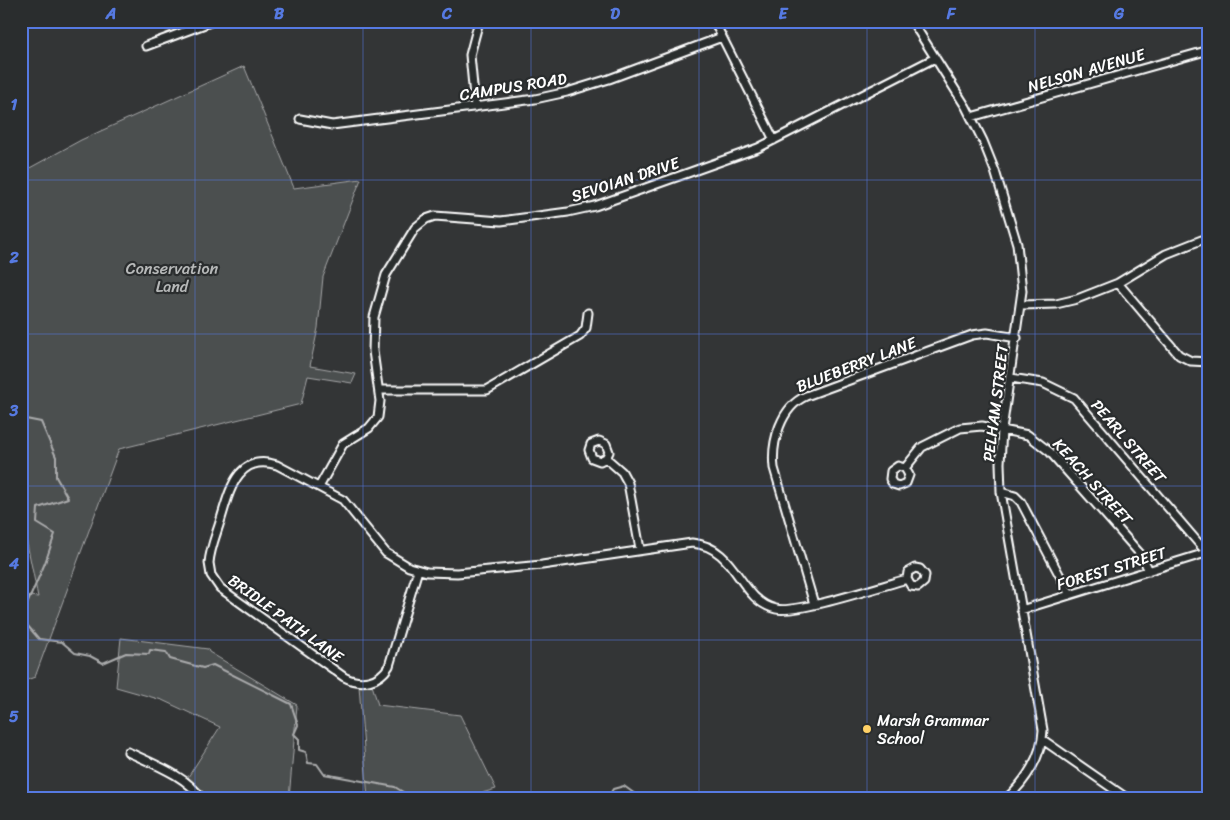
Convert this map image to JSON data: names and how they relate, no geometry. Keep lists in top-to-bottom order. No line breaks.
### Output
{"streets":{"street":["NELSON AVENUE","CAMPUS ROAD","SEVOIAN DRIVE","BLUEBERRY LANE","PELHAM STREET","PEARL STREET","KEACH STREET","FOREST STREET","BRIDLE PATH LANE"]},"crossings":[["NELSON AVENUE","PELHAM STREET"],["SEVOIAN DRIVE","PELHAM STREET"],["SEVOIAN DRIVE","BRIDLE PATH LANE"],["BLUEBERRY LANE","PELHAM STREET"],["BLUEBERRY LANE","BRIDLE PATH LANE"],["PELHAM STREET","PEARL STREET"],["PELHAM STREET","KEACH STREET"],["PELHAM STREET","FOREST STREET"],["PEARL STREET","FOREST STREET"],["KEACH STREET","FOREST STREET"]],"parks":["Conservation Land"],"places":["Marsh Grammar School"],"grid":{"columns":["A","B","C","D","E","F","G"],"rows":["1","2","3","4","5"]}}
